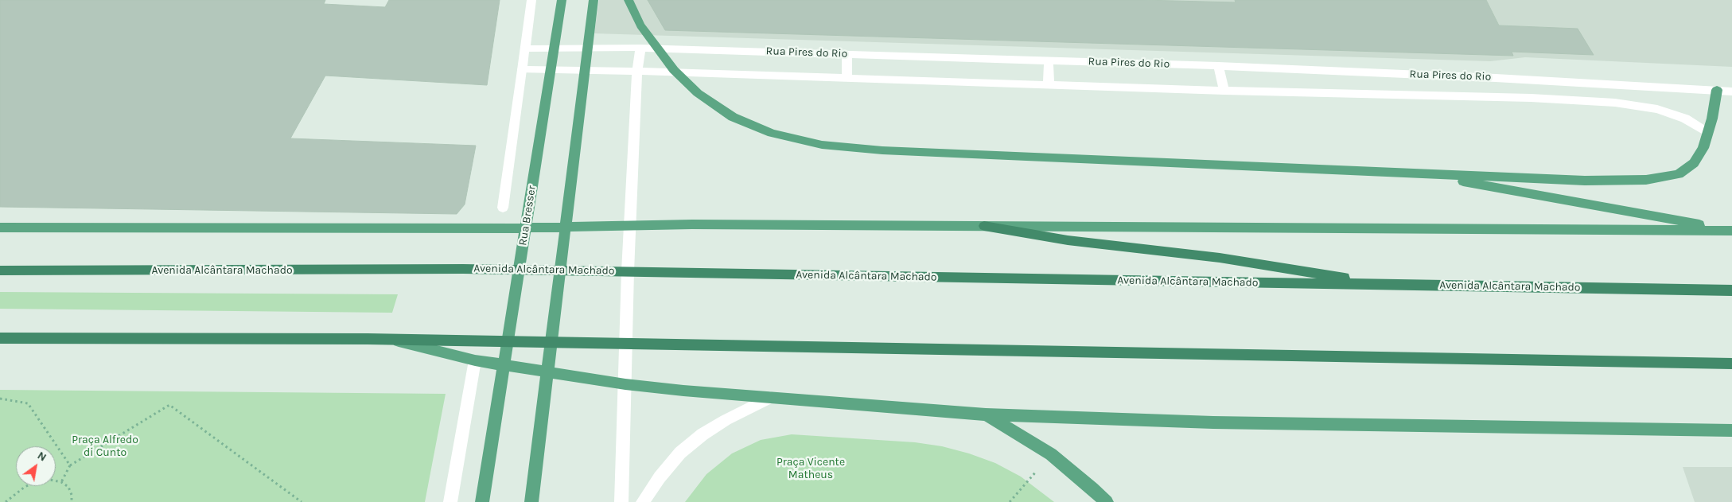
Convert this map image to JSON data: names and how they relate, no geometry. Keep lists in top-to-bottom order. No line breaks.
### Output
{"streets":{"highway":["Avenida Alcântara Machado"],"main road":["Rua Bresser"],"street":["Rua Pires do Rio"]},"parks":["Praça Alfredo di Cunto","Praça Vicente Matheus"],"north":"top right"}
